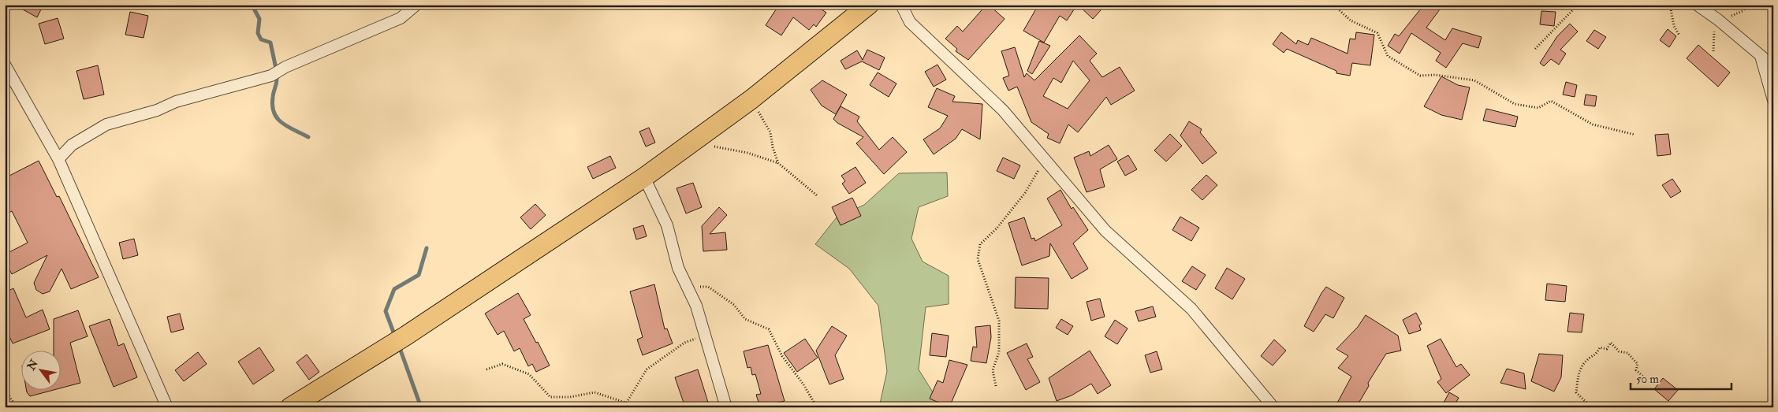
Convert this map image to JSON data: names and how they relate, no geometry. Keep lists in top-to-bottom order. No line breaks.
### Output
{"scale_bar":"50 m","north":"top left"}
